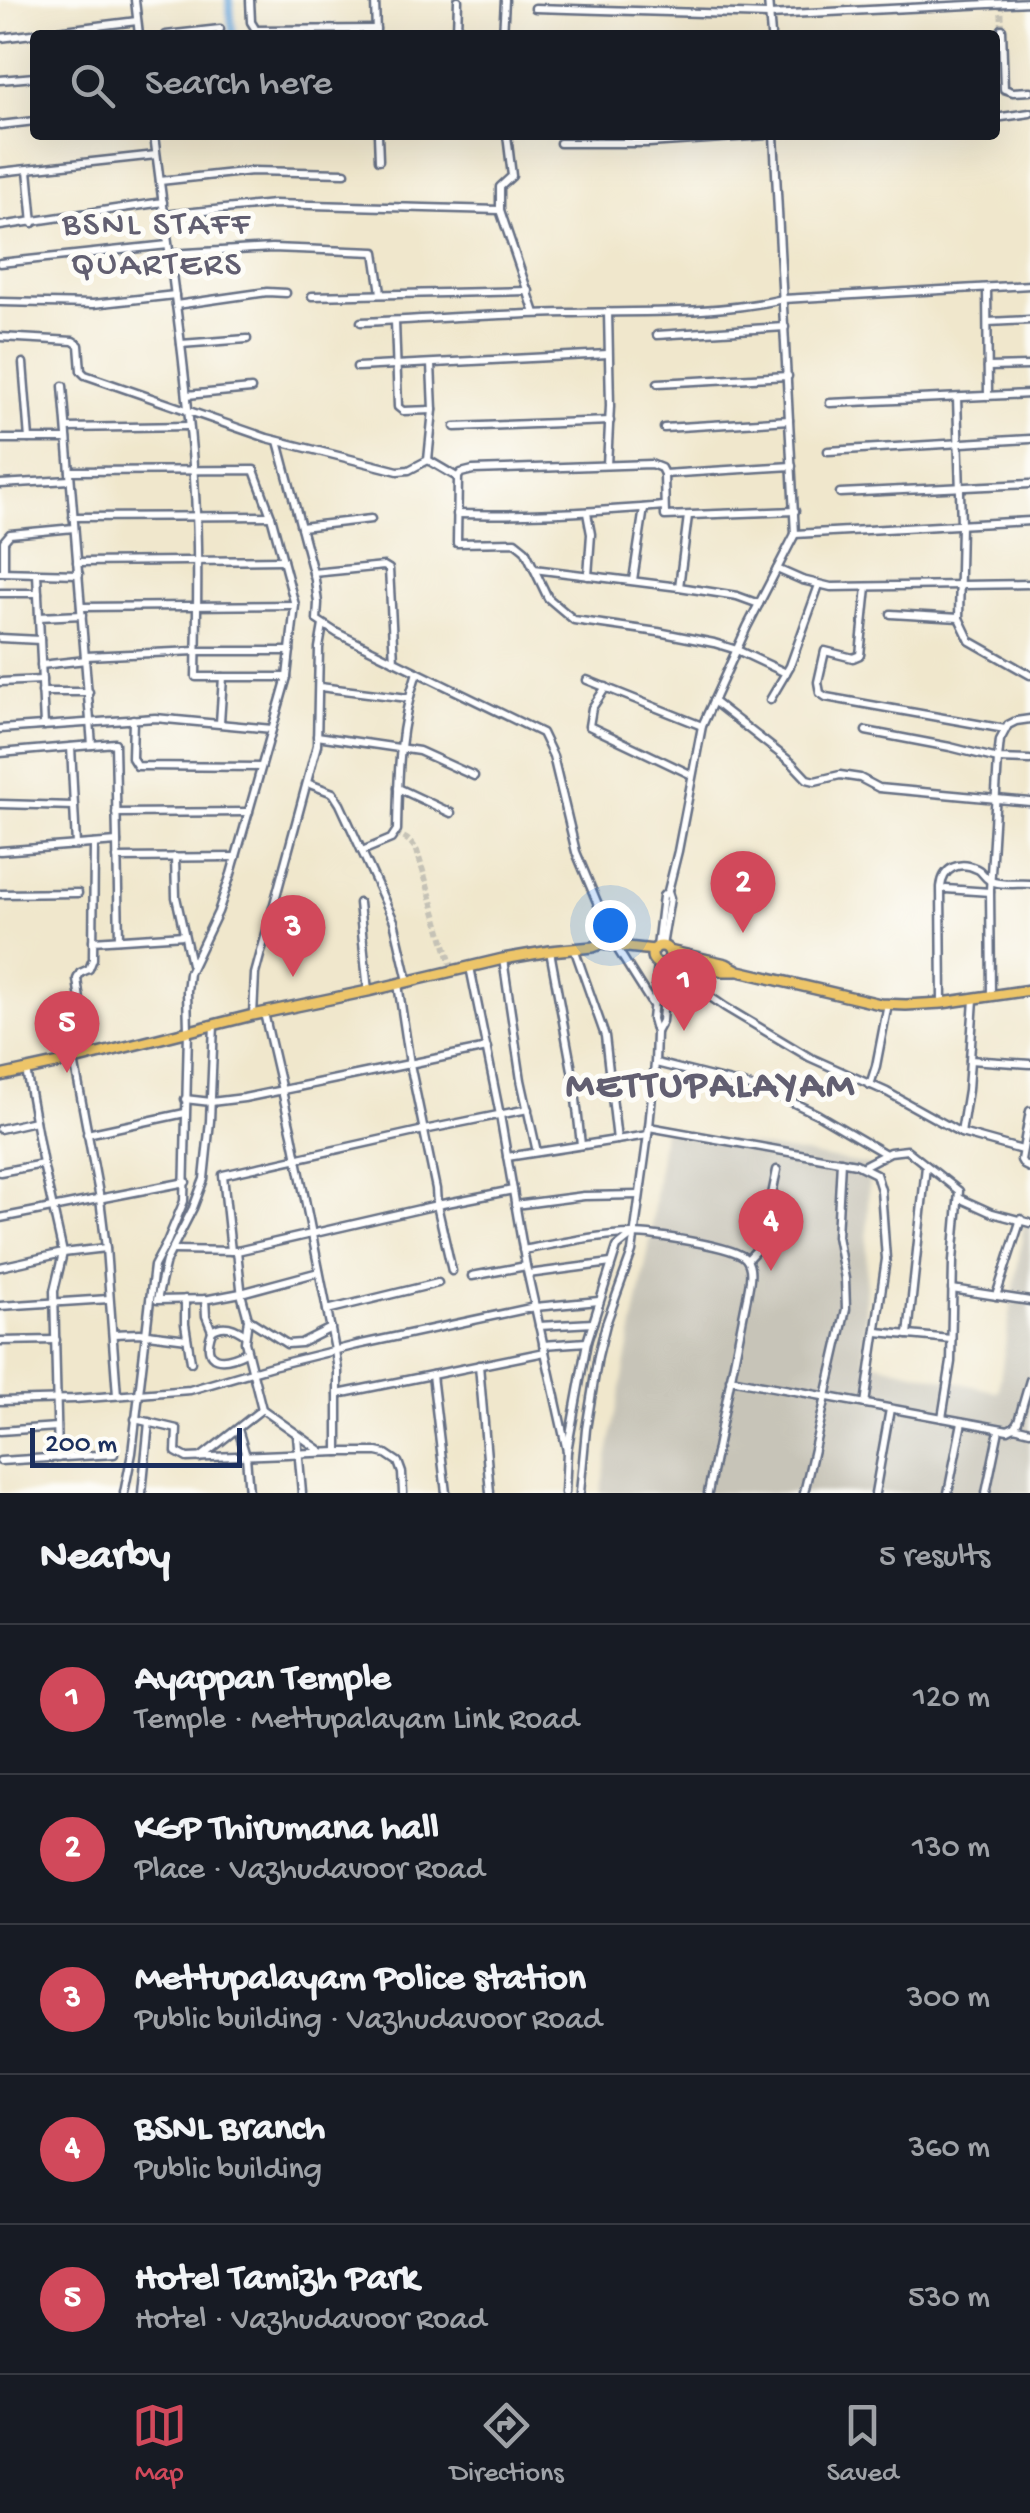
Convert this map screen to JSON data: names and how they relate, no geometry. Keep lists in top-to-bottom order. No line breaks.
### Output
{"districts":["BSNL STAFF QUARTERS","METTUPALAYAM"],"scale_bar":"200 m","page":{"search":"Search here","pins":["2","3","1","5","4"],"scale":"200 m","heading":["Nearby","5 results"],"list":[{"mark":"1","name":"Ayappan Temple","note":"Temple · Mettupalayam Link Road","value":"120 m"},{"mark":"2","name":"KGP Thirumana hall","note":"Place · Vazhudavoor Road","value":"130 m"},{"mark":"3","name":"Mettupalayam Police station","note":"Public building · Vazhudavoor Road","value":"300 m"},{"mark":"4","name":"BSNL Branch","note":"Public building","value":"360 m"},{"mark":"5","name":"Hotel Tamizh Park","note":"Hotel · Vazhudavoor Road","value":"530 m"}],"nav":["Map","Directions","Saved"]}}
